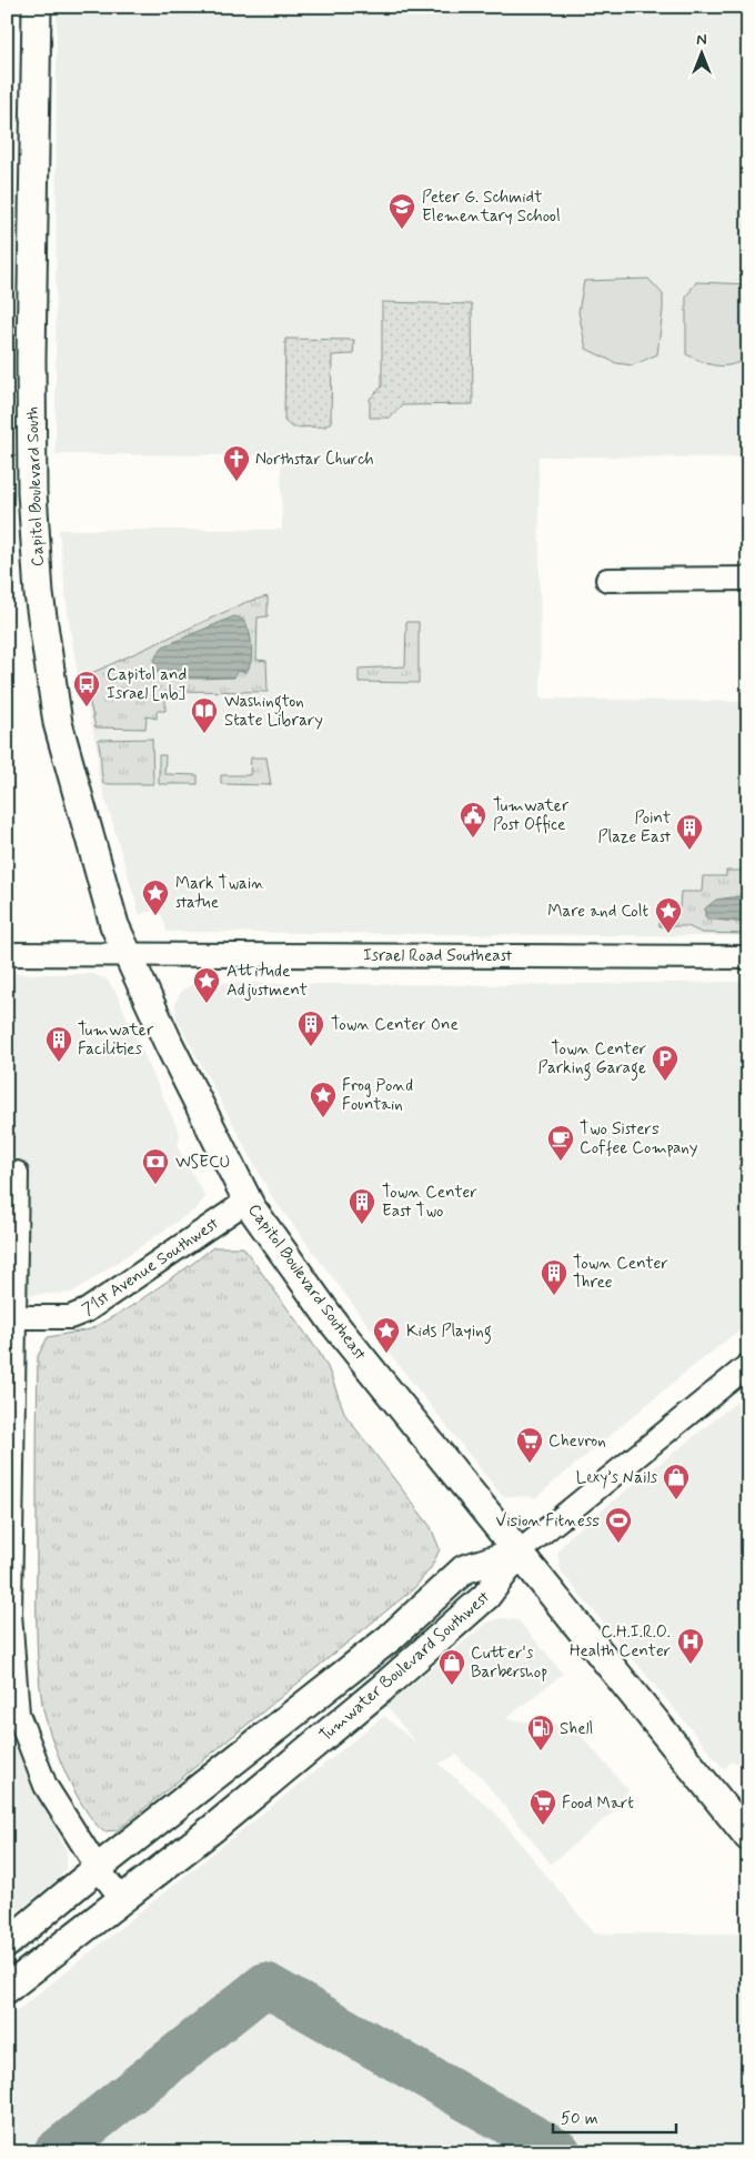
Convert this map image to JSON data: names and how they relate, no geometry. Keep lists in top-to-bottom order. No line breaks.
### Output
{"streets":{"main road":["Capitol Boulevard South","Capitol Boulevard Southeast","Tumwater Boulevard Southwest"],"street":["Israel Road Southeast","71st Avenue Southwest"]},"crossings":[["Capitol Boulevard South","Israel Road Southeast"],["Capitol Boulevard South","Capitol Boulevard Southeast"],["Israel Road Southeast","Capitol Boulevard Southeast"],["71st Avenue Southwest","Capitol Boulevard Southeast"],["Capitol Boulevard Southeast","Tumwater Boulevard Southwest"]],"places":{"school or university":["Peter G. Schmidt Elementary School"],"church":["Northstar Church"],"bus stop":["Capitol and Israel [nb]"],"library":["Washington State Library"],"public building":["Tumwater Post Office"],"building":["Point Plaze East","Town Center One","Tumwater Facilities","Town Center East Two","Town Center Three"],"place":["Mark Twain statue","Mare and Colt","Attitude Adjustment","Frog Pond Fountain","Kids Playing"],"parking":["Town Center Parking Garage"],"cafe":["Two Sisters Coffee Company"],"bank":["WSECU"],"supermarket":["Chevron","Food Mart"],"shop":["Lexy’s Nails","Cutter's Barbershop"],"sports":["Vision Fitness"],"hospital":["C.H.I.R.O. Health Center"],"fuel station":["Shell"]},"scale_bar":"50 m","north":"top"}
